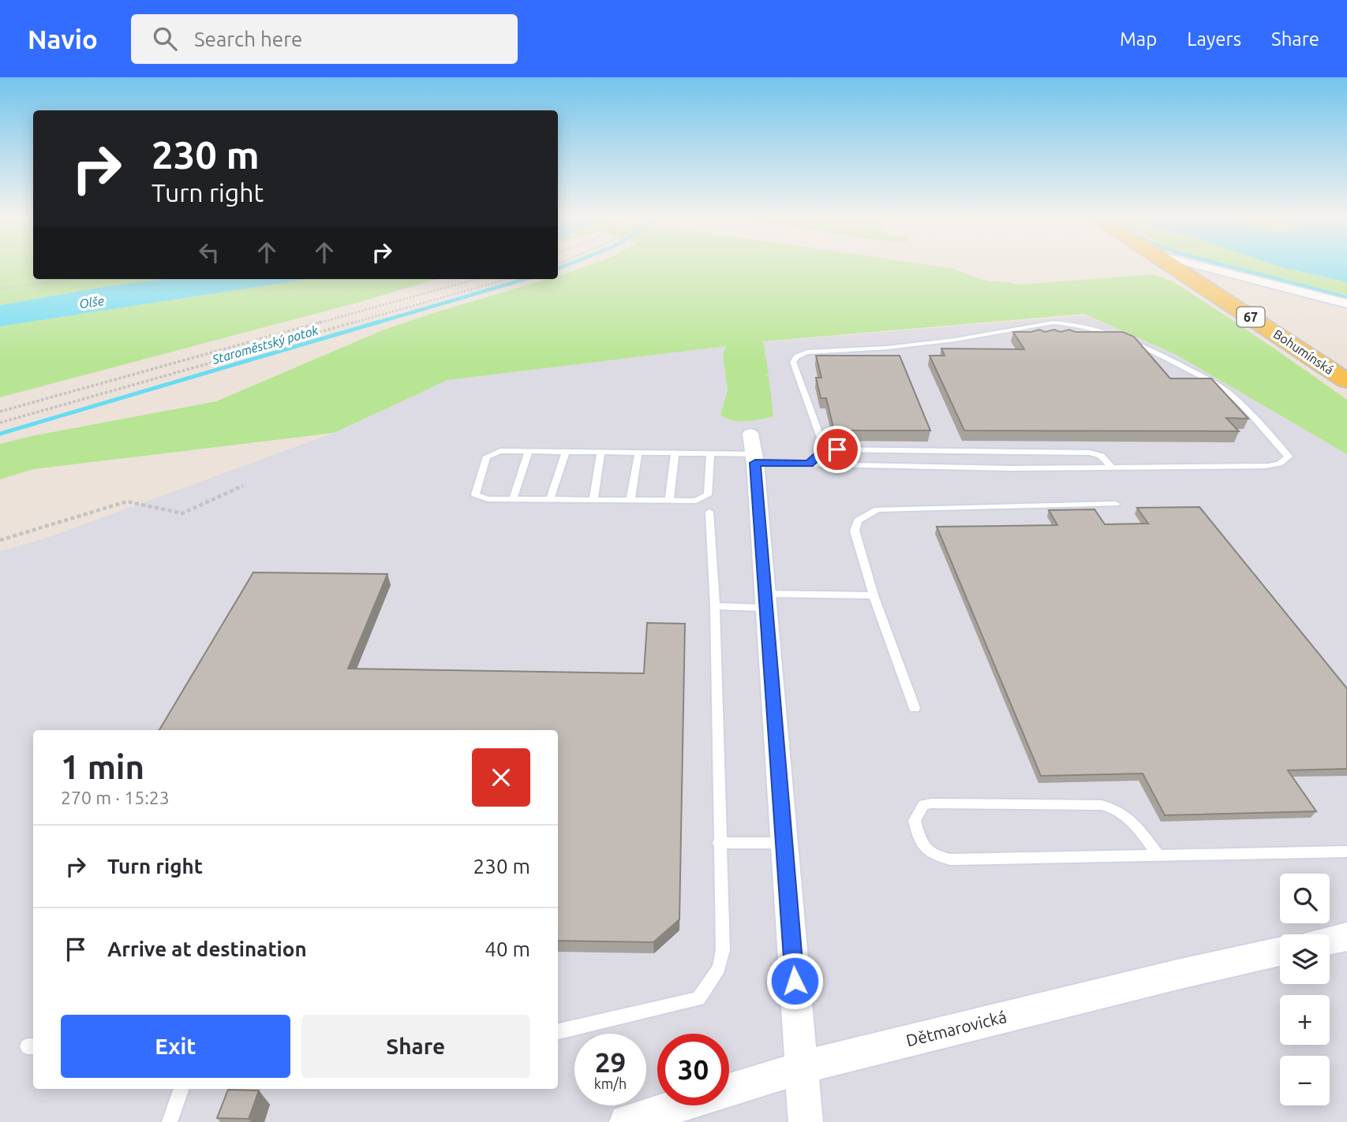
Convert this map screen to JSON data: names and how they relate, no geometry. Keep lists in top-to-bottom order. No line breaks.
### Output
{"streets":{"main road":["67","Bohumínská"],"street":["Dětmarovická"]},"water":["Olše","Staroměstský potok"],"page":{"header":"Navio","search":"Search here","nav":["Map","Layers","Share"],"turn":["230 m","Turn right"],"heading":["1 min","270 m · 15:23"],"list":[{"name":"Turn right","value":"230 m"},{"name":"Arrive at destination","value":"40 m"}],"map_buttons":["+","−"],"buttons":["Exit","Share"],"speed":"29 km/h","limit":"30"}}
